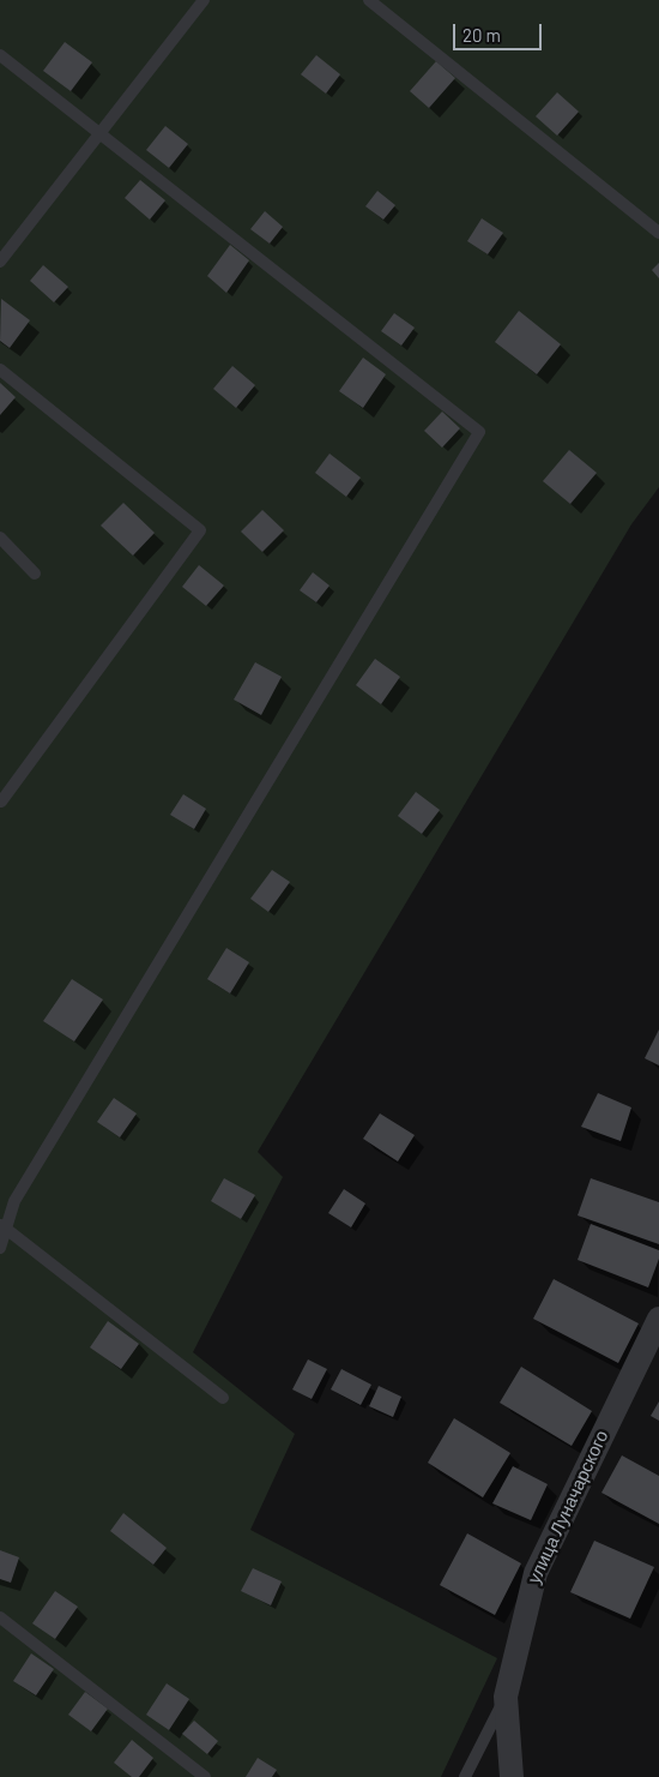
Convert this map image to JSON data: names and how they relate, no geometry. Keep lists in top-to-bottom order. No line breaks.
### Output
{"streets":{"street":["улица Луначарского"]},"scale_bar":"20 m"}
